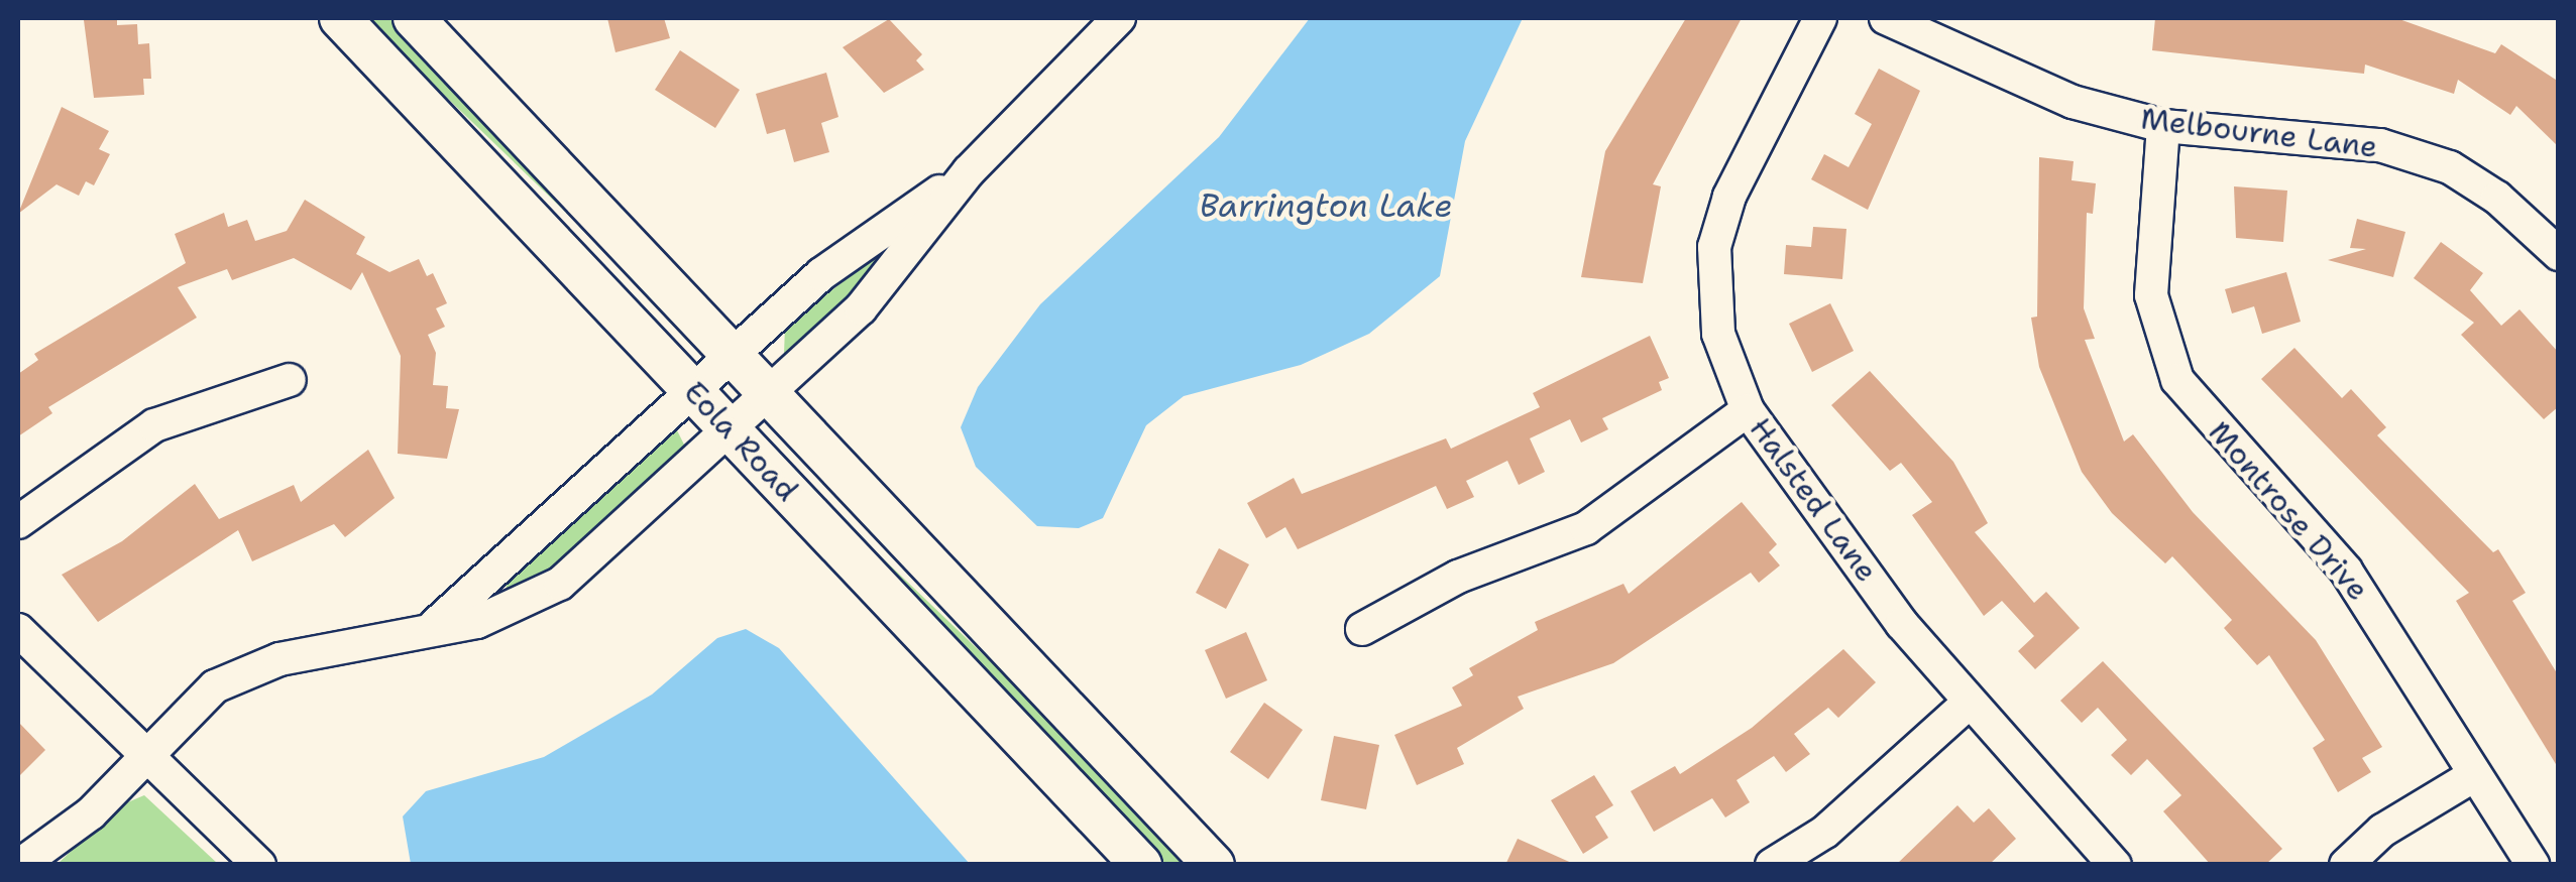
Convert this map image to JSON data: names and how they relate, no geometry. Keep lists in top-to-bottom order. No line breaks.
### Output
{"streets":{"street":["Melbourne Lane","Eola Road","Halsted Lane","Montrose Drive"]},"crossings":[["Melbourne Lane","Montrose Drive"]],"water":["Barrington Lake"]}
